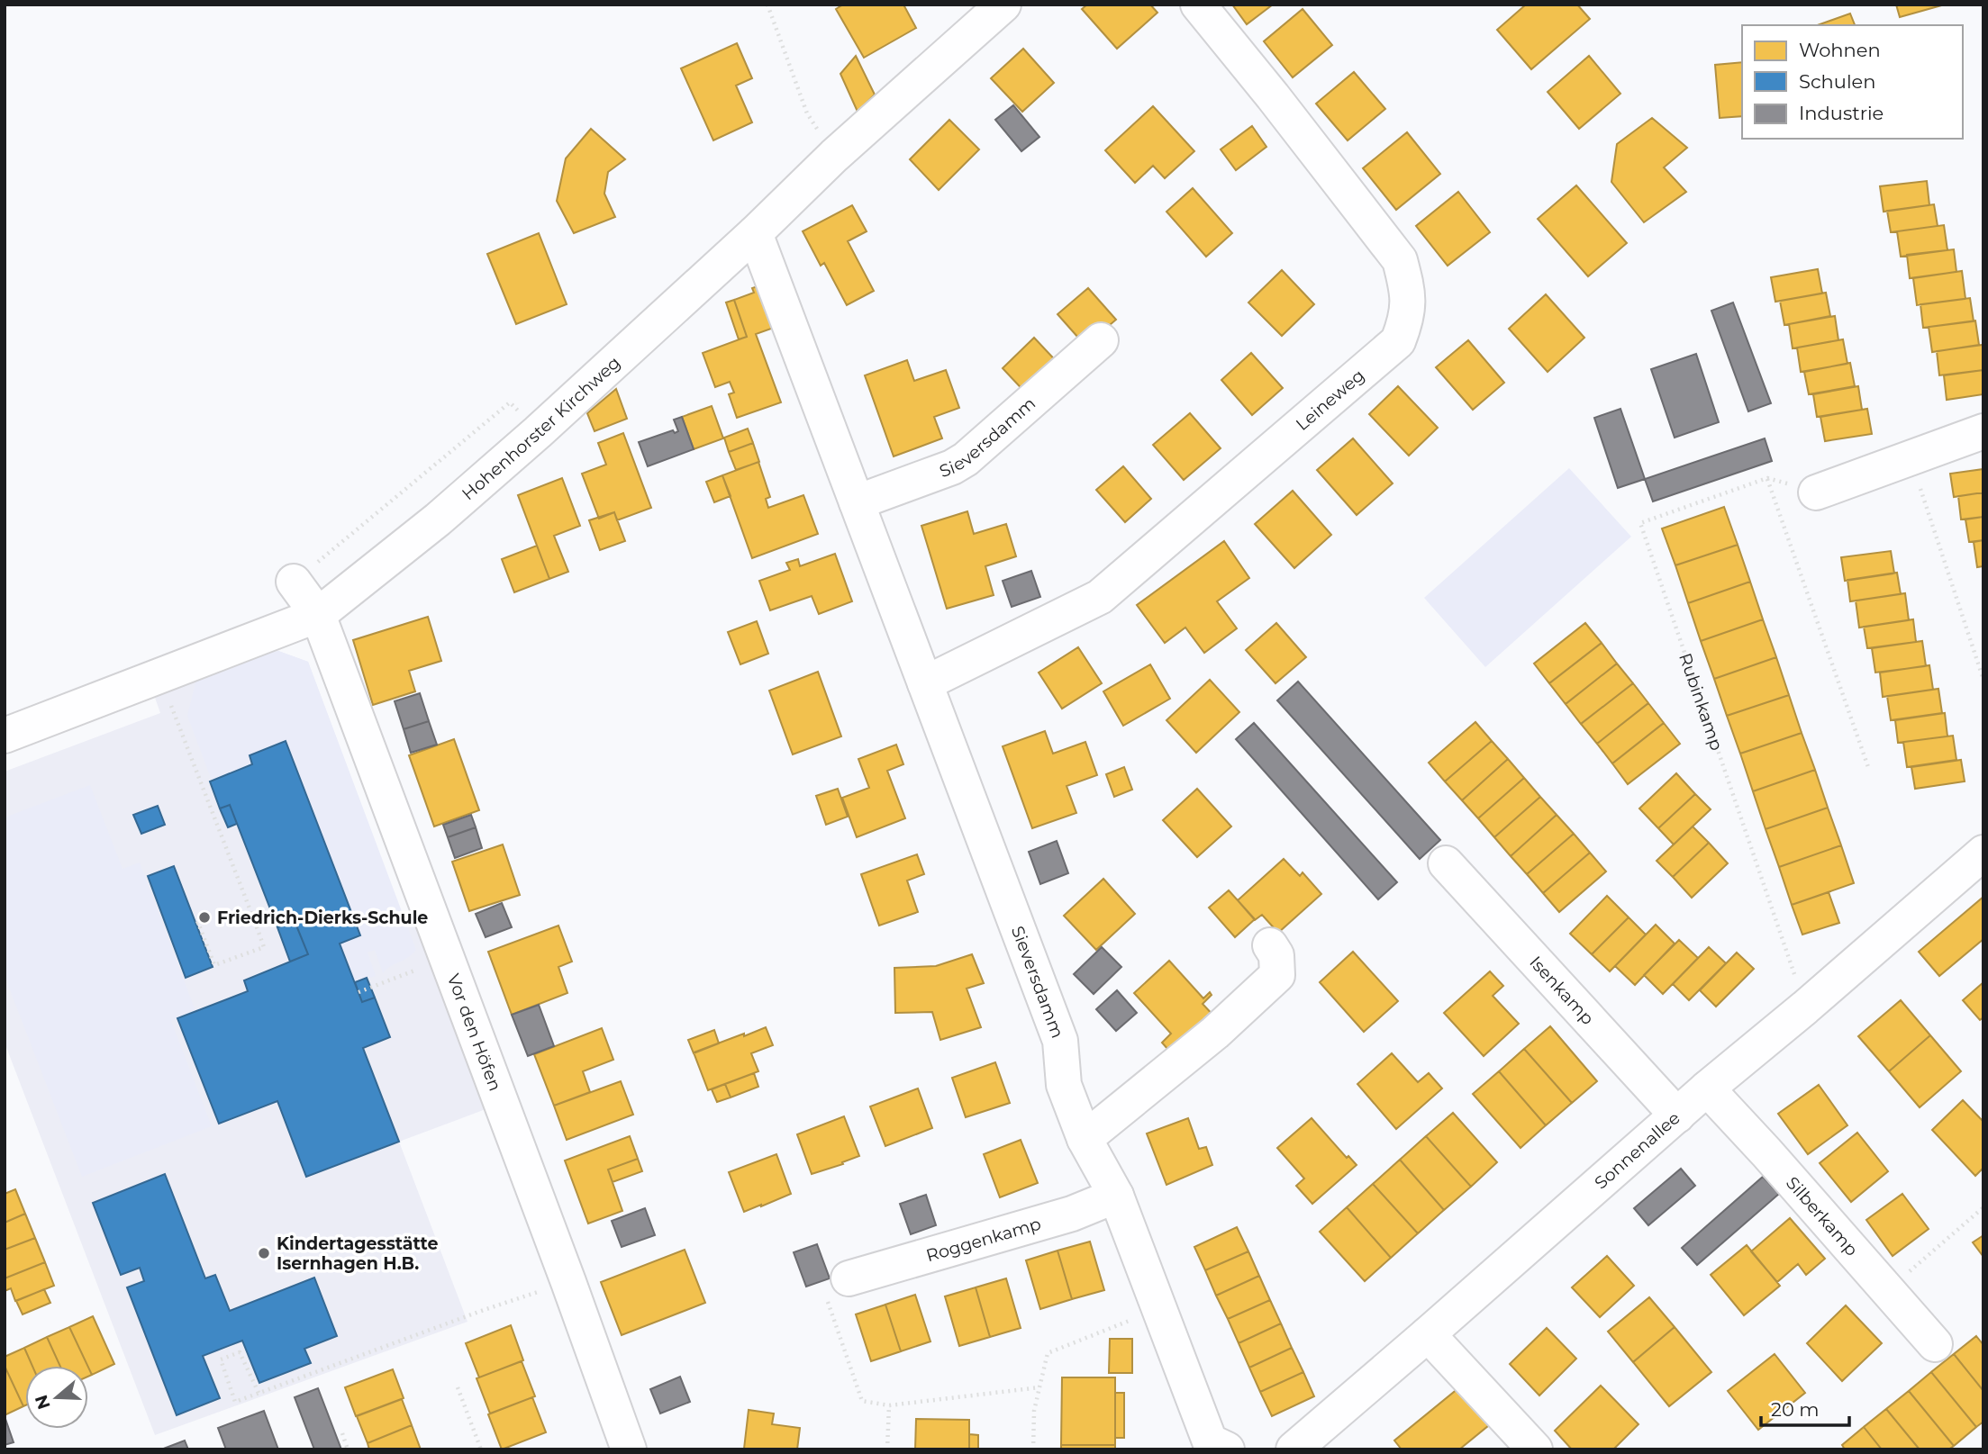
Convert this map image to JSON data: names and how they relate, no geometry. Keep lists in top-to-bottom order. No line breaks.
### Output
{"streets":{"street":["Leineweg","Hohenhorster Kirchweg","Sieversdamm","Isenkamp","Vor den Höfen","Sonnenallee","Silberkamp","Roggenkamp"],"path":["Rubinkamp"]},"crossings":[["Leineweg","Sieversdamm"],["Hohenhorster Kirchweg","Sieversdamm"],["Hohenhorster Kirchweg","Vor den Höfen"],["Sieversdamm","Roggenkamp"],["Rubinkamp","Sonnenallee"],["Isenkamp","Sonnenallee"],["Sonnenallee","Silberkamp"]],"places":["Friedrich-Dierks-Schule","Kindertagesstätte Isernhagen H.B."],"legend":["Wohnen","Schulen","Industrie"],"scale_bar":"20 m","north":"left"}
